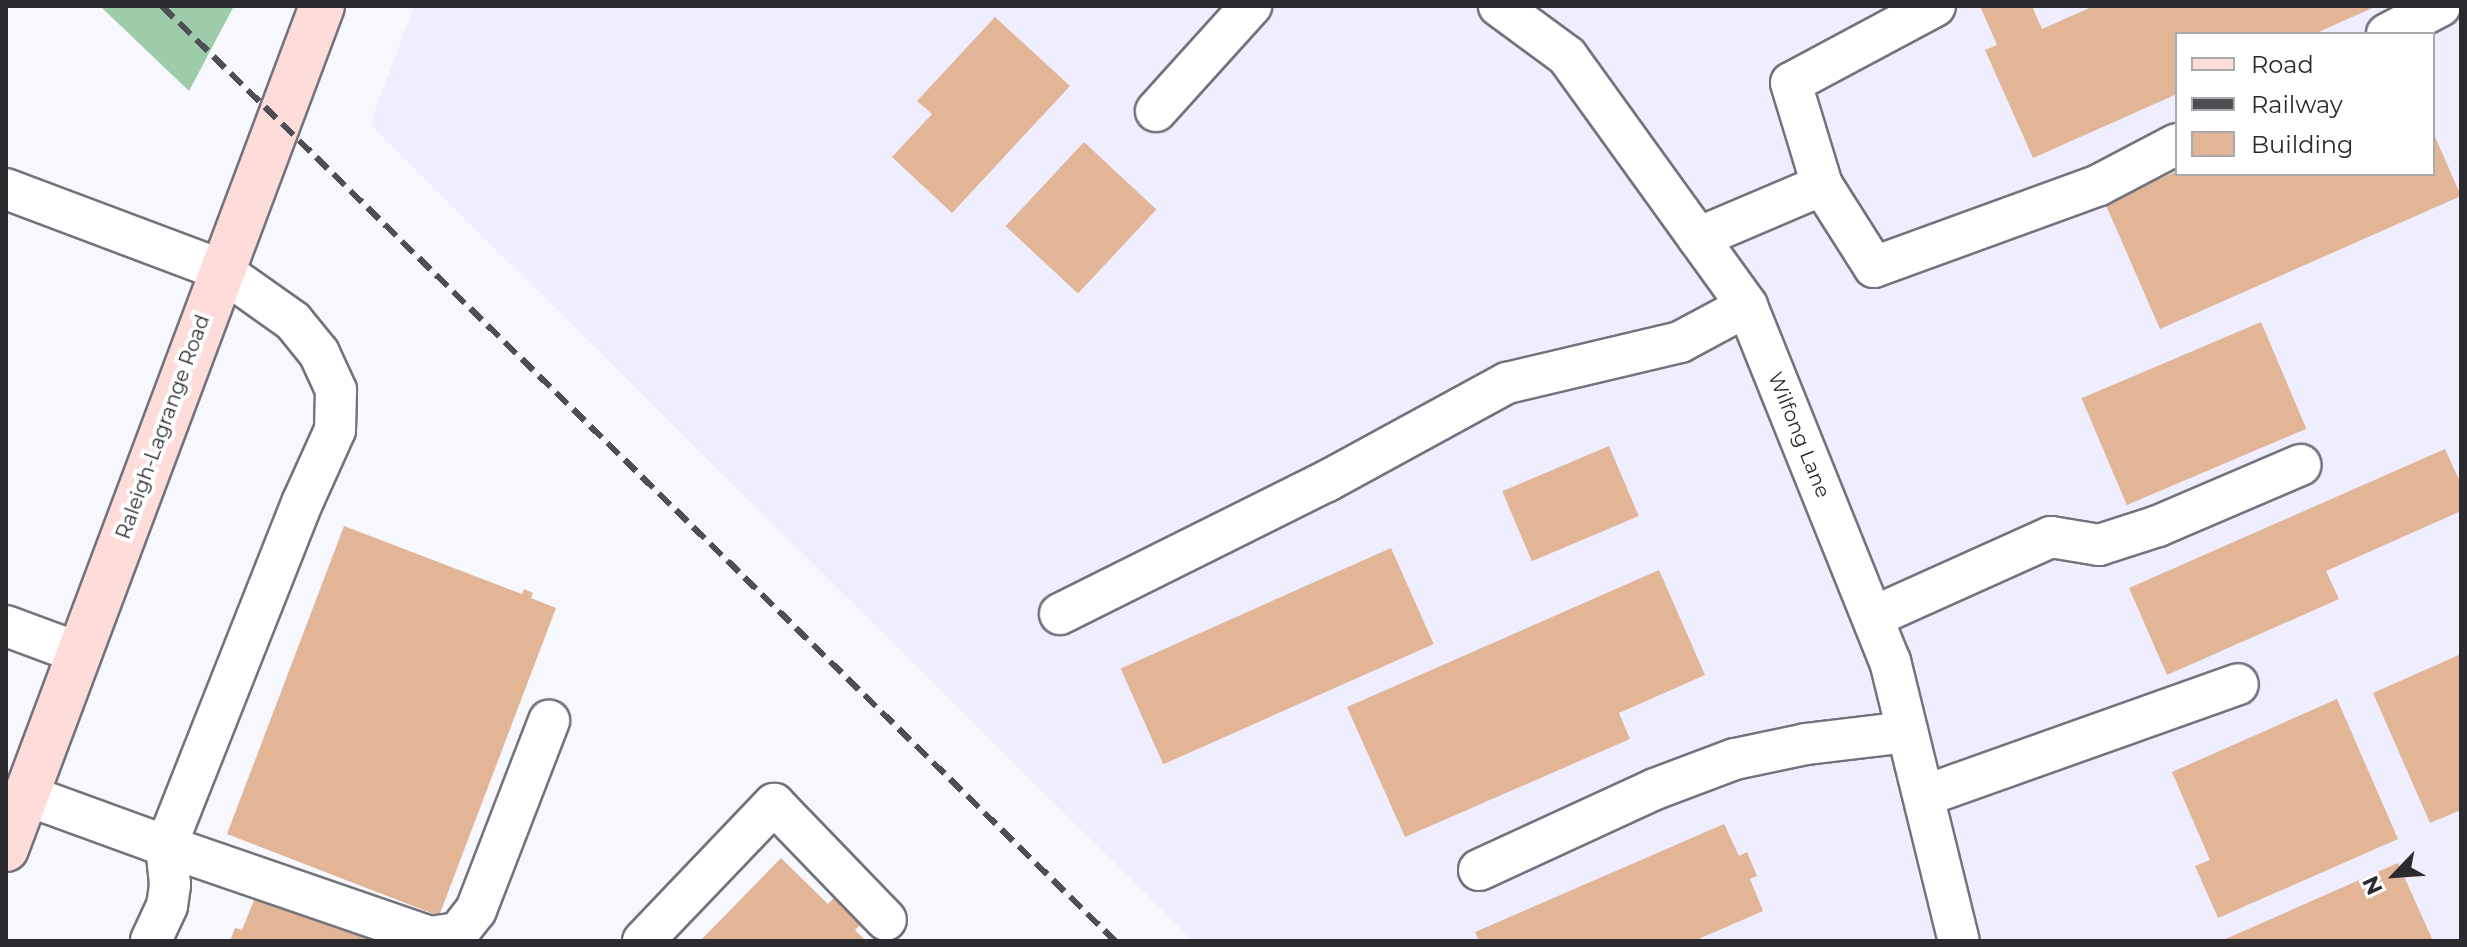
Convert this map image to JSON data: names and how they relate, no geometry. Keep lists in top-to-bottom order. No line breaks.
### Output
{"streets":{"main road":["Raleigh-Lagrange Road"],"street":["Wilfong Lane"]},"legend":["Road","Railway","Building"],"north":"bottom left"}
